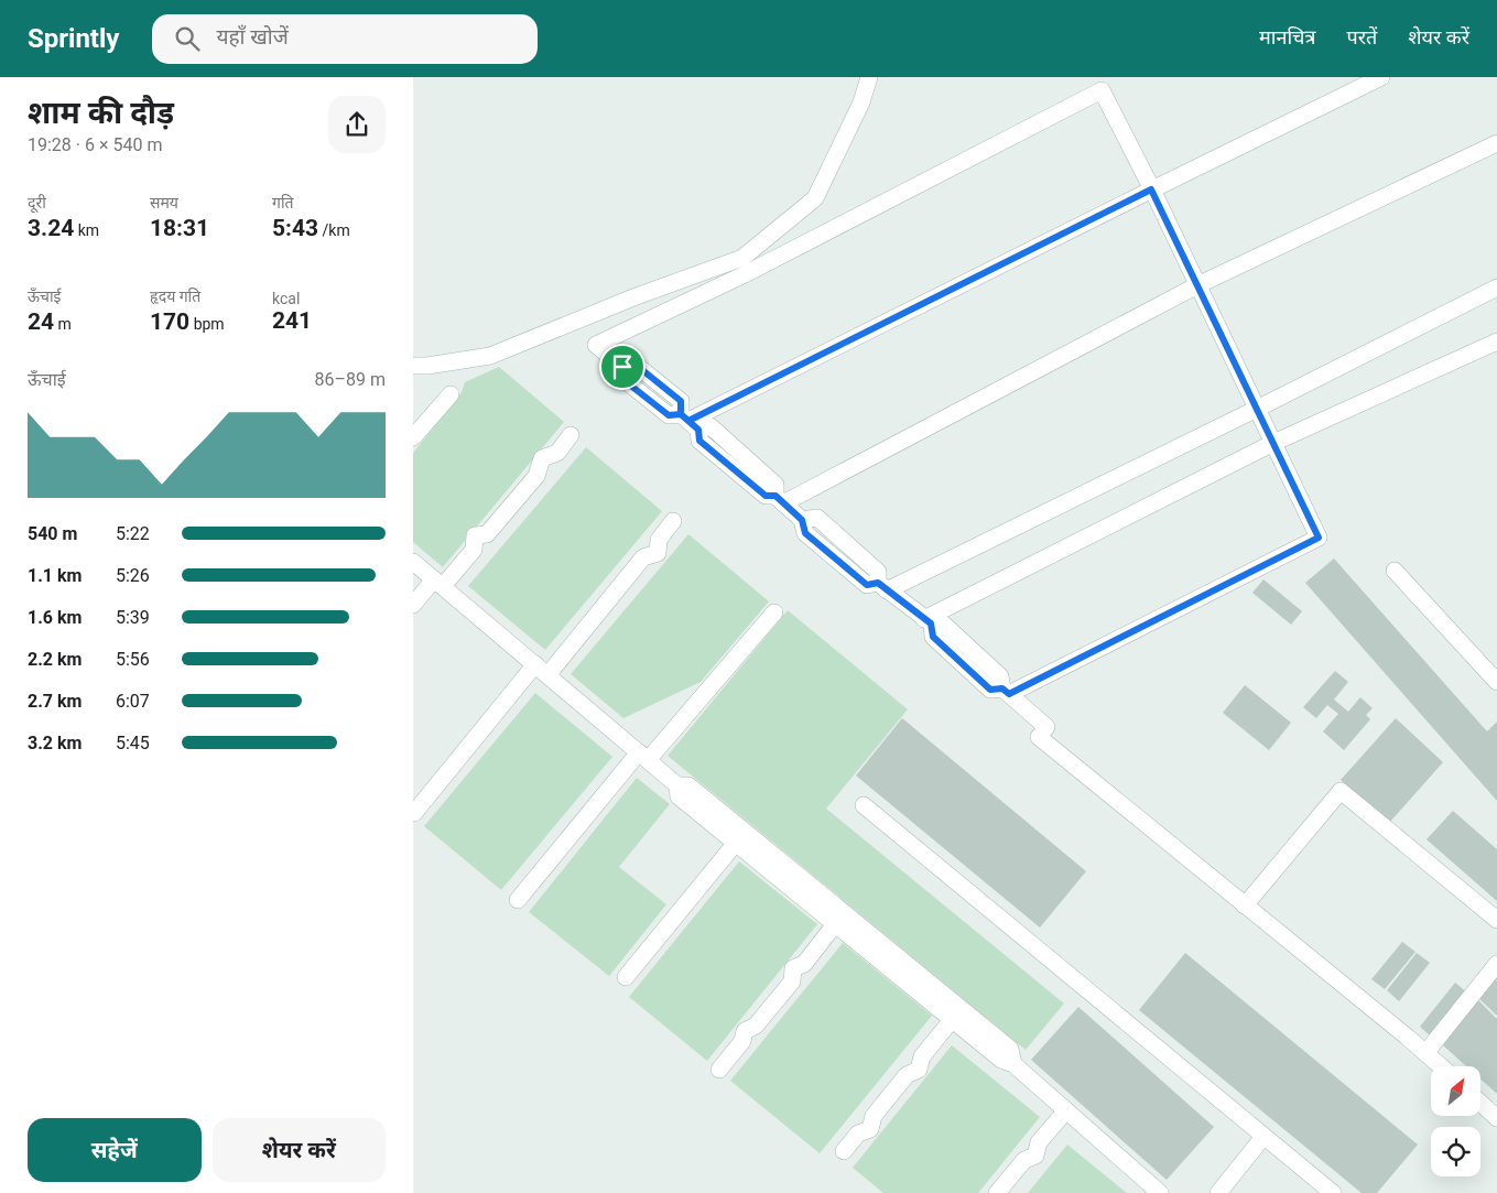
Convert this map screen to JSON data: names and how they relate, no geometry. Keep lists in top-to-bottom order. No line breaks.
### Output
{"north":"top right","page":{"header":"Sprintly","search":"यहाँ खोजें","nav":["मानचित्र","परतें","शेयर करें"],"heading":["शाम की दौड़","19:28 · 6 × 540 m"],"stats":[["दूरी","3.24 km"],["समय","18:31"],["गति","5:43 /km"],["ऊँचाई","24 m"],["हृदय गति","170 bpm"],["kcal","241"]],"chart":["ऊँचाई","86–89 m"],"list":[{"name":"540 m","note":"5:22"},{"name":"1.1 km","note":"5:26"},{"name":"1.6 km","note":"5:39"},{"name":"2.2 km","note":"5:56"},{"name":"2.7 km","note":"6:07"},{"name":"3.2 km","note":"5:45"}],"buttons":["सहेजें","शेयर करें"]}}
